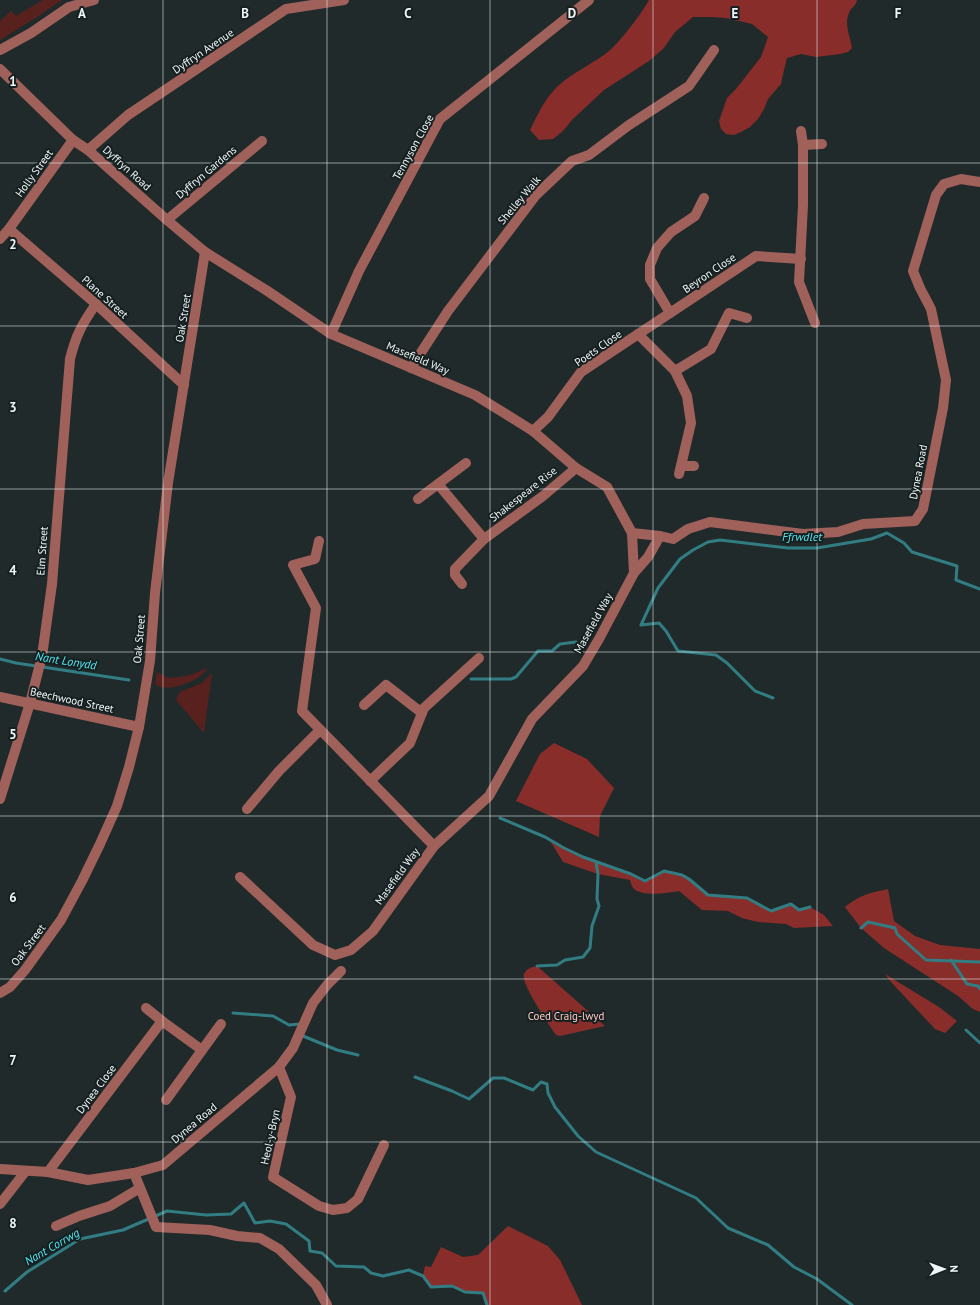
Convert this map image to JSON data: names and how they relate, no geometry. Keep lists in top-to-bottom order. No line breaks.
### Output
{"streets":{"street":["Dyffryn Avenue","Tennyson Close","Dyffryn Road","Dyffryn Gardens","Holly Street","Shelley Walk","Beyron Close","Plane Street","Oak Street","Poets Close","Masefield Way","Dynea Road","Shakespeare Rise","Elm Street","Beechwood Street","Dynea Close","Heol-y-Bryn"]},"crossings":[["Dyffryn Avenue","Dyffryn Road"],["Tennyson Close","Masefield Way"],["Dyffryn Road","Dyffryn Gardens"],["Dyffryn Road","Holly Street"],["Dyffryn Road","Oak Street"],["Dyffryn Road","Masefield Way"],["Holly Street","Plane Street"],["Shelley Walk","Masefield Way"],["Beyron Close","Poets Close"],["Plane Street","Oak Street"],["Plane Street","Elm Street"],["Oak Street","Beechwood Street"],["Poets Close","Masefield Way"],["Masefield Way","Dynea Road"],["Masefield Way","Shakespeare Rise"],["Dynea Road","Dynea Close"],["Dynea Road","Heol-y-Bryn"],["Elm Street","Beechwood Street"]],"water":["Ffrwdlet","Nant Lonydd","Nant Corrwg"],"parks":["Coed Craig-lwyd"],"north":"right","grid":{"columns":["A","B","C","D","E","F"],"rows":["1","2","3","4","5","6","7","8"]}}
